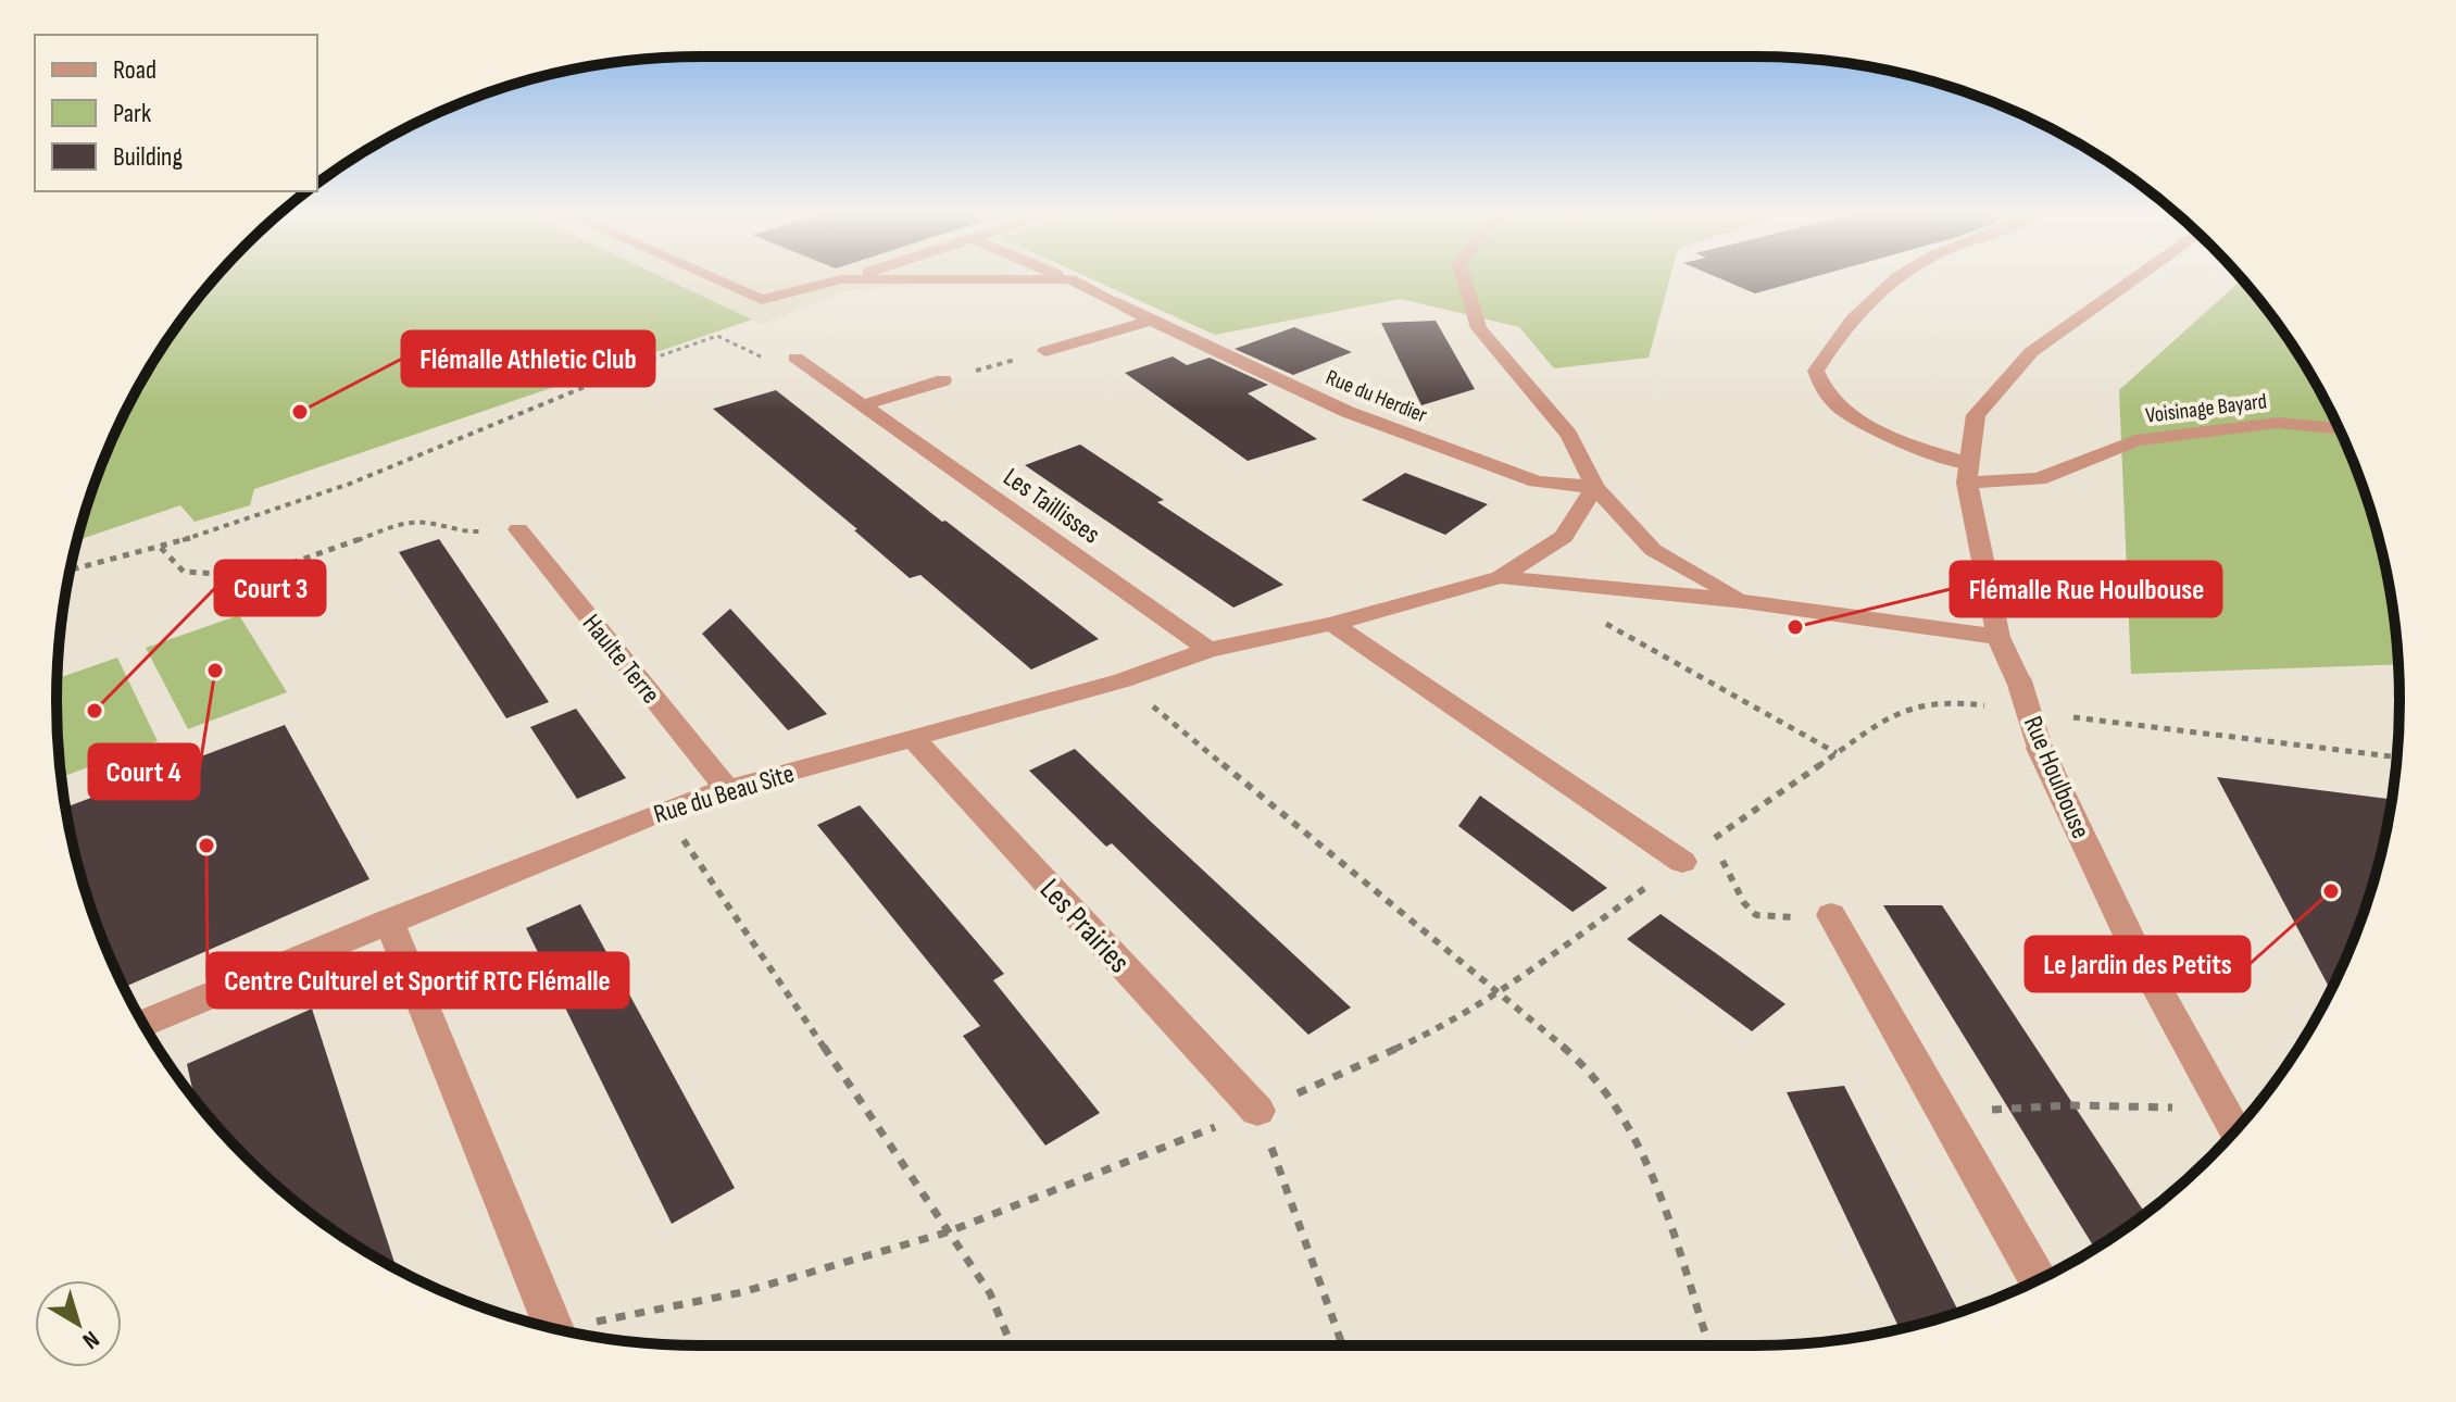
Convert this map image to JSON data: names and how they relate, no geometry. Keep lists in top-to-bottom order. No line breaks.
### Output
{"streets":{"street":["Rue du Herdier","Voisinage Bayard","Les Taillisses","Haulte Terre","Rue Houlbouse","Rue du Beau Site","Les Prairies"]},"crossings":[["Voisinage Bayard","Rue Houlbouse"],["Les Taillisses","Rue du Beau Site"],["Haulte Terre","Rue du Beau Site"],["Rue du Beau Site","Les Prairies"]],"places":["Flémalle Athletic Club","Flémalle Rue Houlbouse","Court 4","Court 3","Centre Culturel et Sportif RTC Flémalle","Le Jardin des Petits"],"legend":["Road","Park","Building"],"north":"bottom right"}
